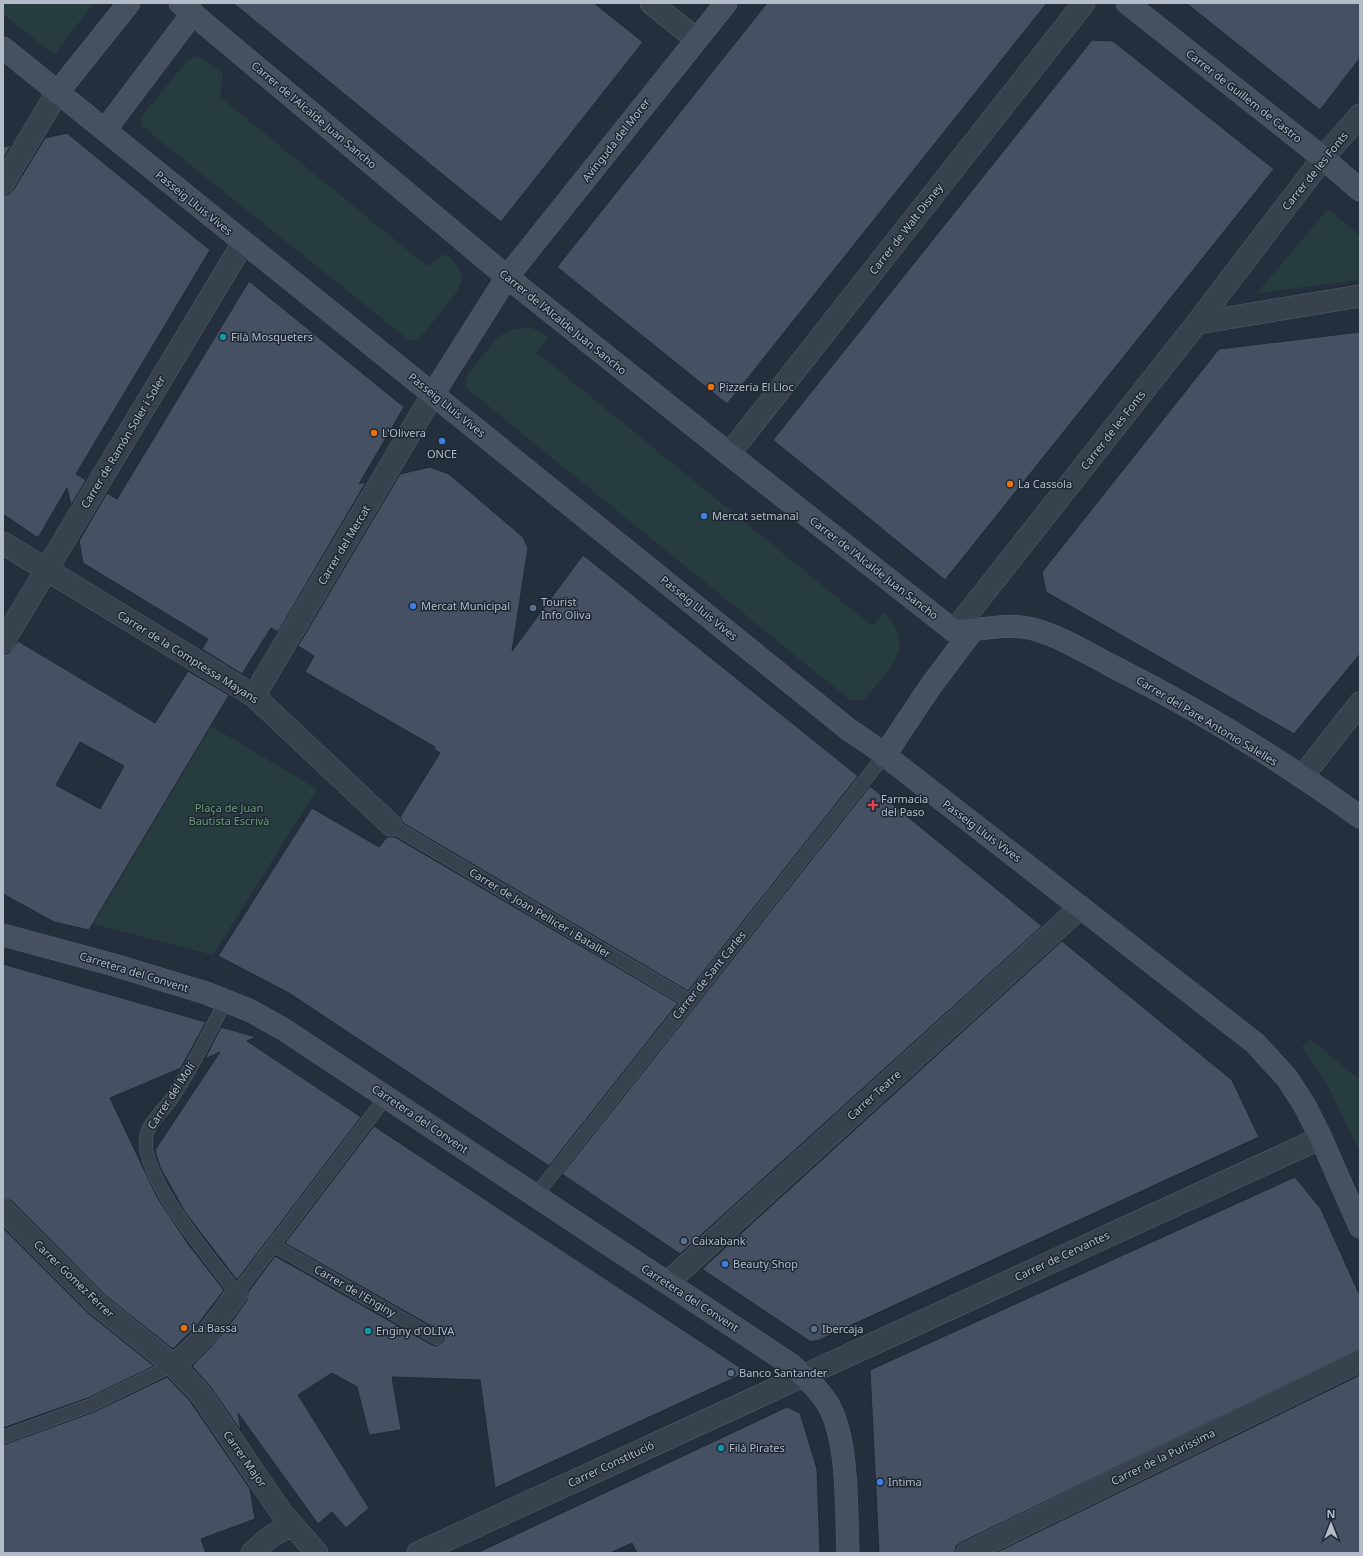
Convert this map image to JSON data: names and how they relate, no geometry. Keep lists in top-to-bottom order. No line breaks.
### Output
{"streets":{"street":["Carrer de Guillem de Castro","Carrer de l'Alcalde Juan Sancho","Avinguda del Morer","Carrer de les Fonts","Passeig Lluis Vives","Carrer de Walt Disney","Carrer de Ramón Soler i Soler","Carrer del Mercat","Carrer de la Comptessa Mayans","Carrer del Pare Antonio Salelles","Carretera del Convent","Carrer Teatre","Carrer de Cervantes","Carrer Gomez Ferrer","Carrer de la Puríssima","Carrer Major","Carrer Constitució"],"lane":["Carrer de Joan Pellicer i Bataller","Carrer de Sant Carles","Carrer del Molí","Carrer de l'Enginy"]},"crossings":[["Carrer de Guillem de Castro","Carrer de les Fonts"],["Carrer de l'Alcalde Juan Sancho","Avinguda del Morer"],["Carrer de l'Alcalde Juan Sancho","Carrer de les Fonts"],["Carrer de l'Alcalde Juan Sancho","Carrer de Walt Disney"],["Carrer de l'Alcalde Juan Sancho","Carrer del Pare Antonio Salelles"],["Avinguda del Morer","Passeig Lluis Vives"],["Avinguda del Morer","Carrer del Mercat"],["Carrer de les Fonts","Carrer del Pare Antonio Salelles"],["Passeig Lluis Vives","Carrer de Ramón Soler i Soler"],["Passeig Lluis Vives","Carrer del Mercat"],["Passeig Lluis Vives","Carrer de Sant Carles"],["Passeig Lluis Vives","Carrer Teatre"],["Passeig Lluis Vives","Carrer de Cervantes"],["Carrer de Ramón Soler i Soler","Carrer de la Comptessa Mayans"],["Carrer del Mercat","Carrer de la Comptessa Mayans"],["Carrer de la Comptessa Mayans","Carrer de Joan Pellicer i Bataller"],["Carrer de Joan Pellicer i Bataller","Carrer de Sant Carles"],["Carretera del Convent","Carrer de Sant Carles"],["Carretera del Convent","Carrer Teatre"],["Carretera del Convent","Carrer del Molí"],["Carretera del Convent","Carrer de Cervantes"],["Carretera del Convent","Carrer Constitució"],["Carrer de Cervantes","Carrer Constitució"],["Carrer Gomez Ferrer","Carrer Major"]],"parks":["Plaça de Juan Bautista Escrivà"],"places":{"other":["Filà Mosqueters","Pizzeria El Lloc","L'Olivera","ONCE","La Cassola","Mercat setmanal","Mercat Municipal","Tourist Info Oliva","Caixabank","Beauty Shop","La Bassa","Ibercaja","Enginy d'OLIVA","Banco Santander","Filà Pirates","Intima"],"health":["Farmacia del Paso"]},"north":"top"}
